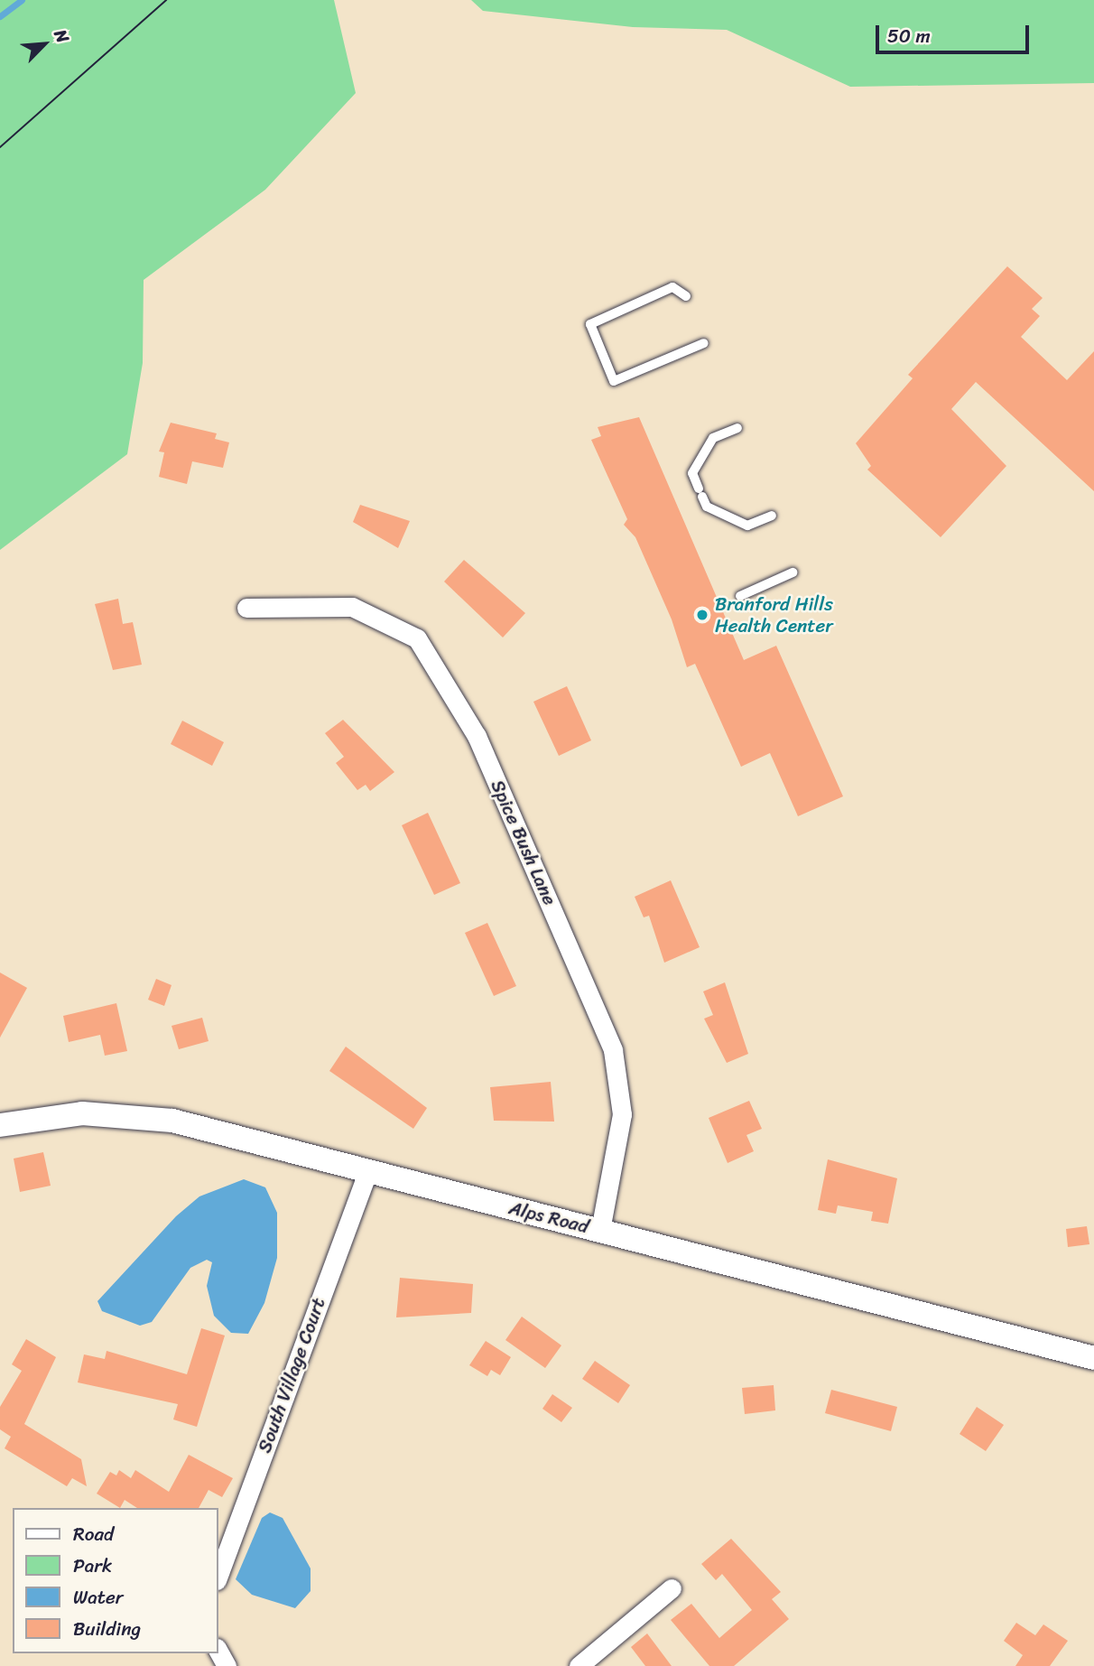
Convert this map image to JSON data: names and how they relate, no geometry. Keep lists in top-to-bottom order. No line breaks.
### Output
{"streets":{"street":["Spice Bush Lane","Alps Road","South Village Court"]},"crossings":[["Spice Bush Lane","Alps Road"],["Alps Road","South Village Court"]],"places":["Branford Hills Health Center"],"legend":["Road","Park","Water","Building"],"scale_bar":"50 m","north":"top right"}
